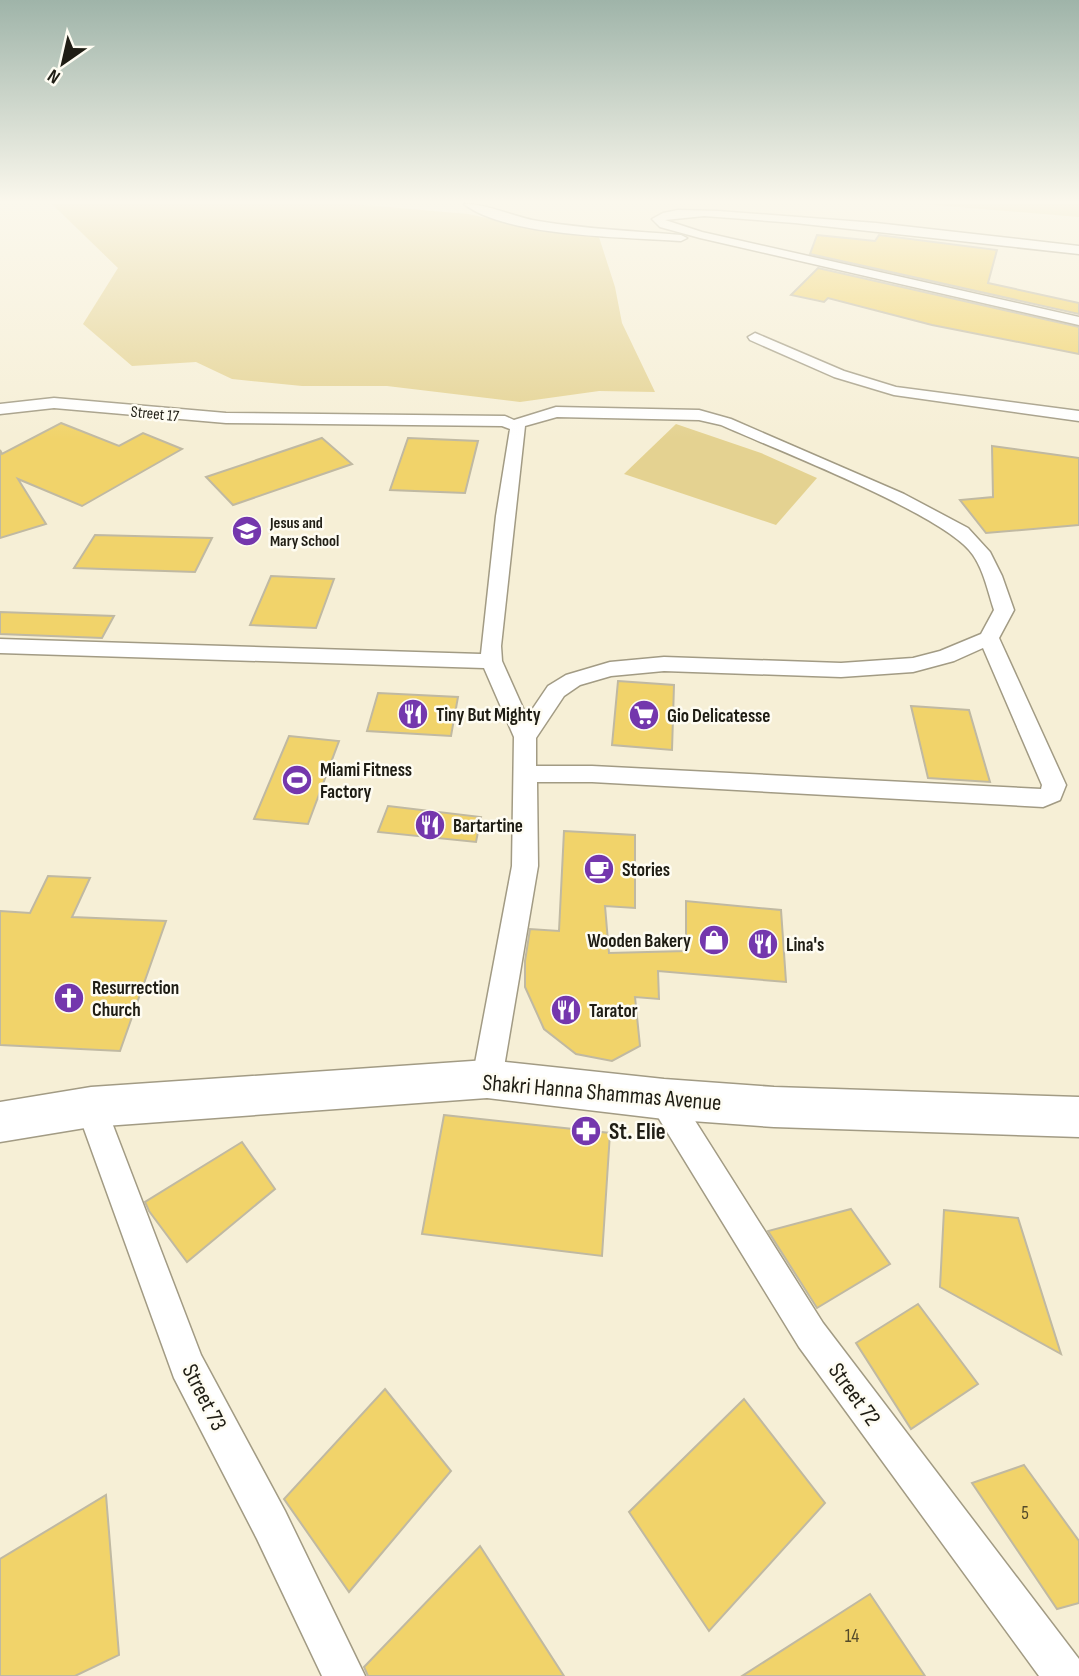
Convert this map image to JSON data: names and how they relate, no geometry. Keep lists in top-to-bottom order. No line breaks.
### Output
{"streets":{"street":["Street 17","Shakri Hanna Shammas Avenue","Street 72","Street 73"]},"crossings":[["Shakri Hanna Shammas Avenue","Street 72"],["Shakri Hanna Shammas Avenue","Street 73"]],"places":{"school or university":["Jesus and Mary School"],"restaurant":["Tiny But Mighty","Bartartine","Lina's","Tarator"],"supermarket":["Gio Delicatesse"],"sports":["Miami Fitness Factory"],"cafe":["Stories"],"shop":["Wooden Bakery"],"church":["Resurrection Church"],"pharmacy":["St. Elie"]},"house_numbers":["5","14"],"north":"bottom left"}
